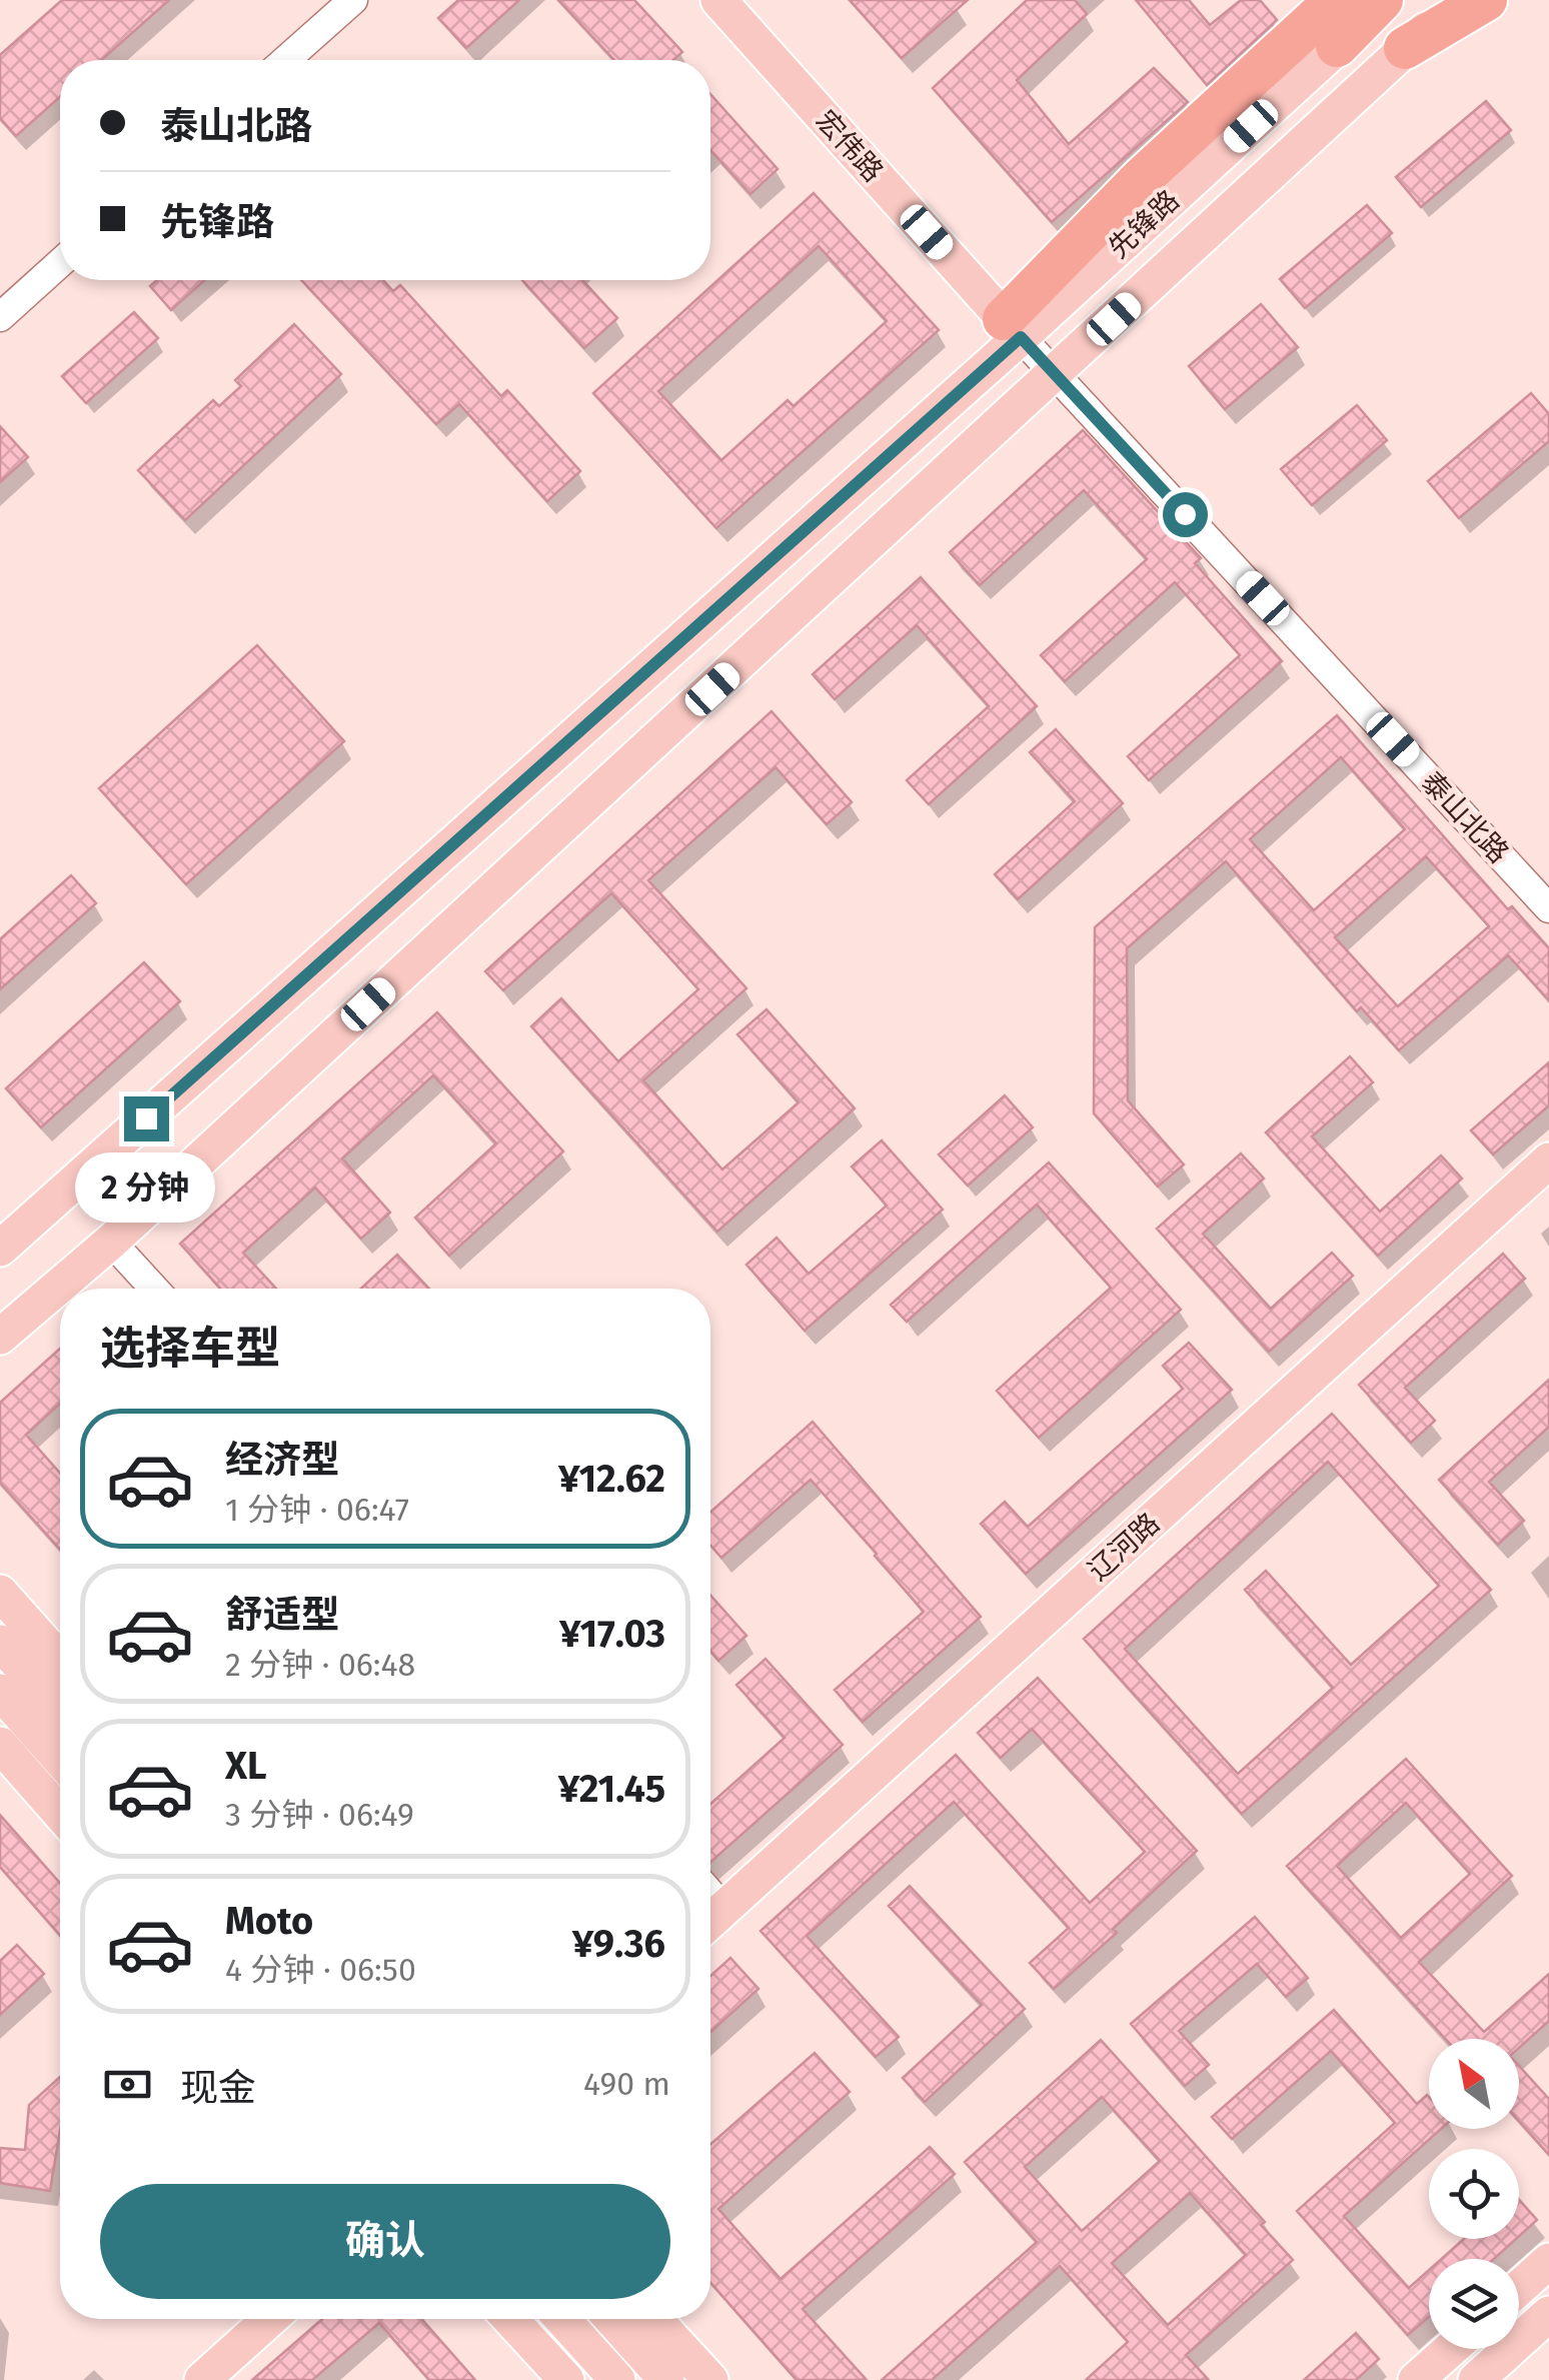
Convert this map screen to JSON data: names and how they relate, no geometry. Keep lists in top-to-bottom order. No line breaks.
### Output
{"streets":{"main road":["宏伟路","先锋路","辽河路"],"street":["泰山北路"]},"crossings":[["宏伟路","先锋路"],["宏伟路","泰山北路"],["先锋路","泰山北路"]],"north":"top left","page":{"banner":["泰山北路","先锋路"],"bubble":"2 分钟","heading":"选择车型","list":[{"name":"经济型","note":"1 分钟 · 06:47","value":"¥12.62"},{"name":"舒适型","note":"2 分钟 · 06:48","value":"¥17.03"},{"name":"XL","note":"3 分钟 · 06:49","value":"¥21.45"},{"name":"Moto","note":"4 分钟 · 06:50","value":"¥9.36"}],"pay":["现金","490 m"],"buttons":"确认"}}
